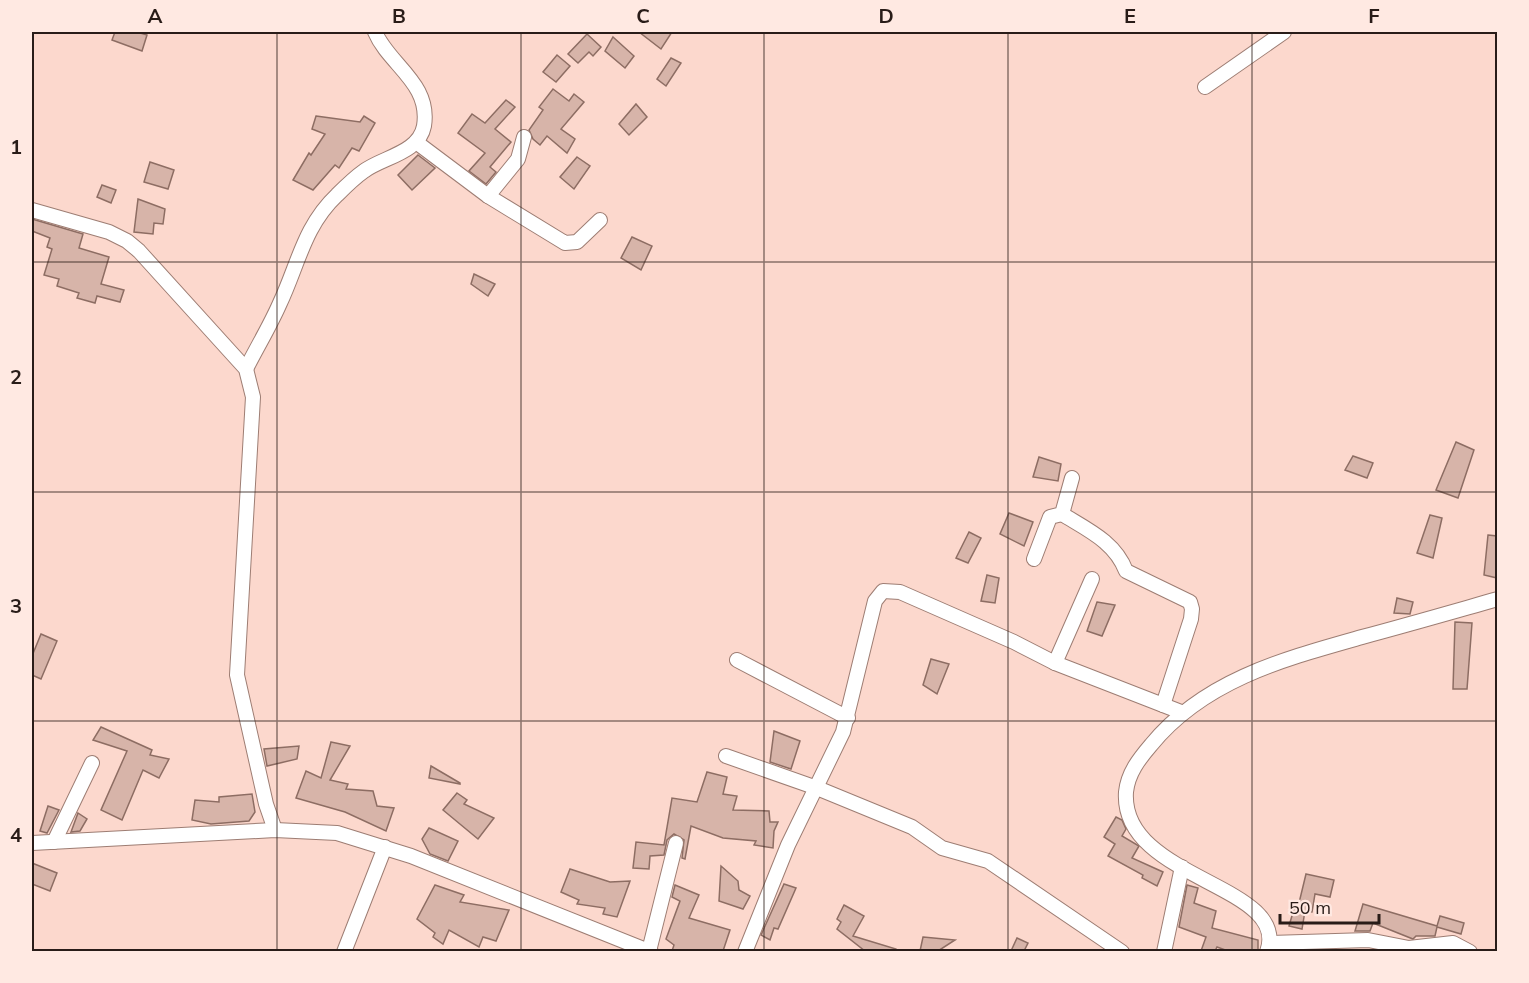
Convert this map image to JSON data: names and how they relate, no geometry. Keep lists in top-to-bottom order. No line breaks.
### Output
{"scale_bar":"50 m","grid":{"columns":["A","B","C","D","E","F"],"rows":["1","2","3","4"]}}
